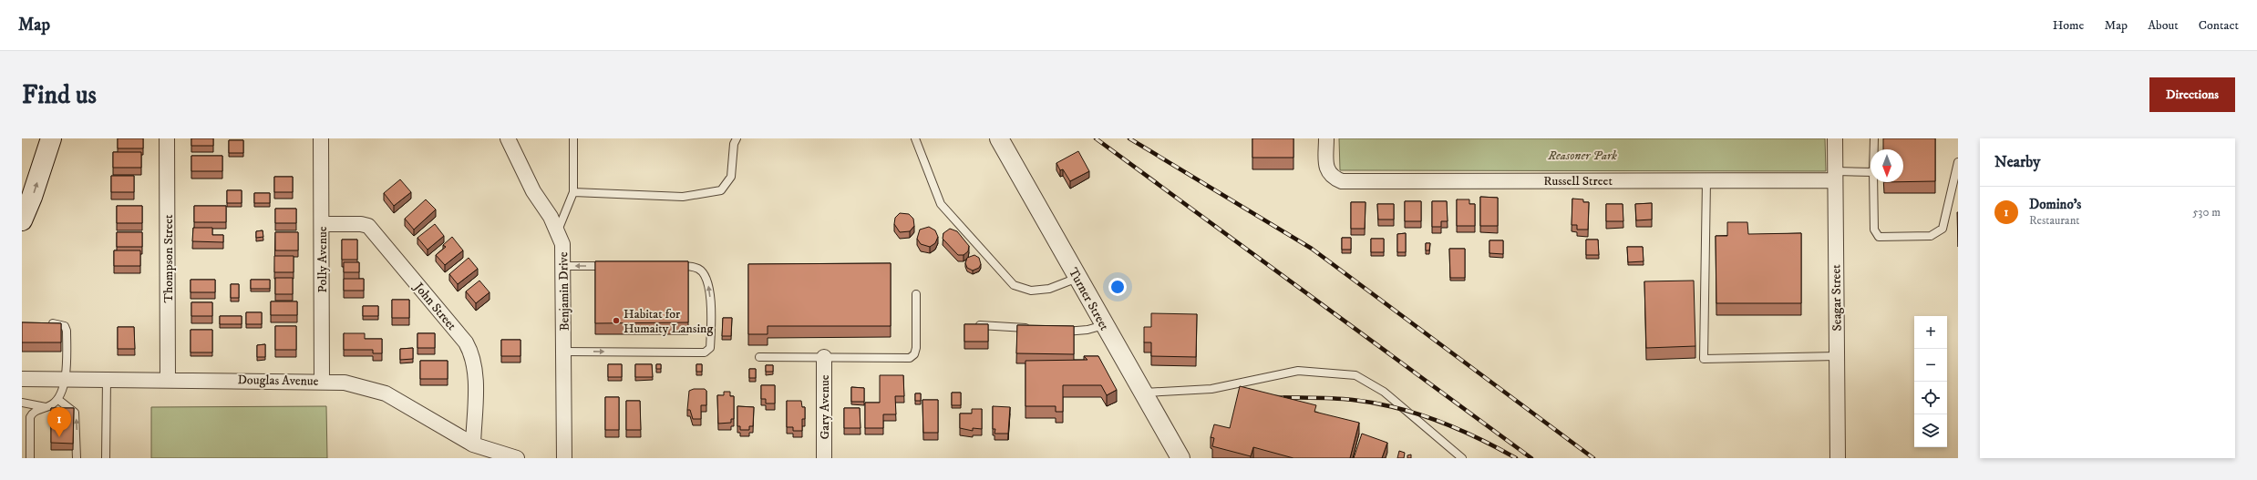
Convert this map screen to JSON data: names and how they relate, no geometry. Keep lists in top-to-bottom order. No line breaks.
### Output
{"streets":{"street":["Russell Street","Thompson Street","Polly Avenue","Benjamin Drive","Seagar Street","Turner Street","John Street","Douglas Avenue","Gary Avenue"]},"crossings":[["Russell Street","Seagar Street"],["Thompson Street","Douglas Avenue"],["Polly Avenue","John Street"],["Polly Avenue","Douglas Avenue"],["John Street","Douglas Avenue"]],"parks":["Reasoner Park"],"places":["Habitat for Humaity Lansing"],"north":"bottom","page":{"header":"Map","nav":["Home","Map","About","Contact"],"buttons":"Directions","title":"Find us","heading":"Nearby","list":[{"mark":"1","name":"Domino's","note":"Restaurant","value":"530 m"}],"map_buttons":["+","−"],"pins":"1"}}
